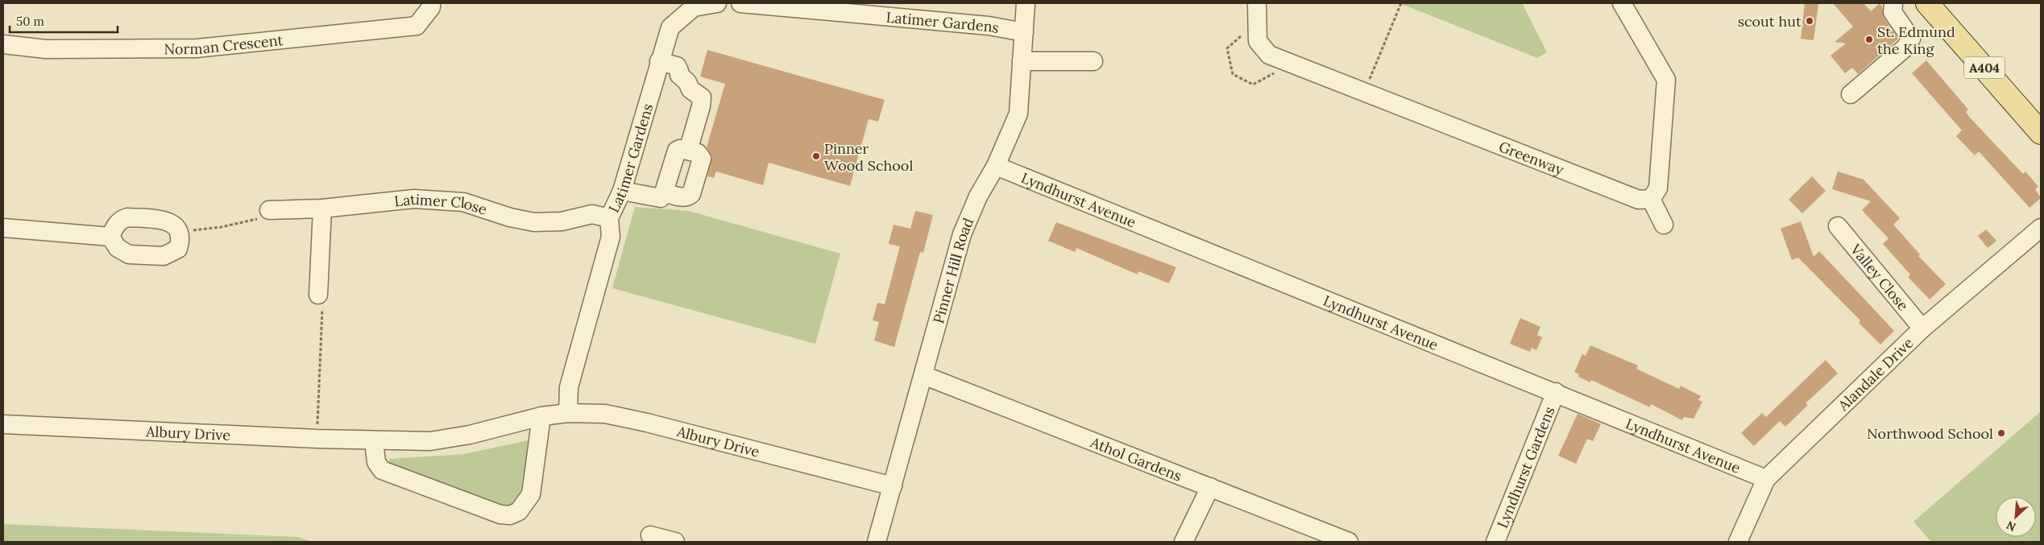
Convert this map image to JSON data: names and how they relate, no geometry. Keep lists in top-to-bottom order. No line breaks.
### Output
{"streets":{"main road":["A404"],"street":["Latimer Gardens","Norman Crescent","Greenway","Lyndhurst Avenue","Latimer Close","Pinner Hill Road","Valley Close","Alandale Drive","Albury Drive","Athol Gardens","Lyndhurst Gardens"]},"crossings":[["Latimer Gardens","Latimer Close"],["Latimer Gardens","Pinner Hill Road"],["Latimer Gardens","Albury Drive"],["Lyndhurst Avenue","Pinner Hill Road"],["Lyndhurst Avenue","Alandale Drive"],["Lyndhurst Avenue","Lyndhurst Gardens"],["Pinner Hill Road","Albury Drive"],["Pinner Hill Road","Athol Gardens"],["Valley Close","Alandale Drive"]],"places":["scout hut","St. Edmund the King","Pinner Wood School","Northwood School"],"scale_bar":"50 m","north":"bottom left"}
